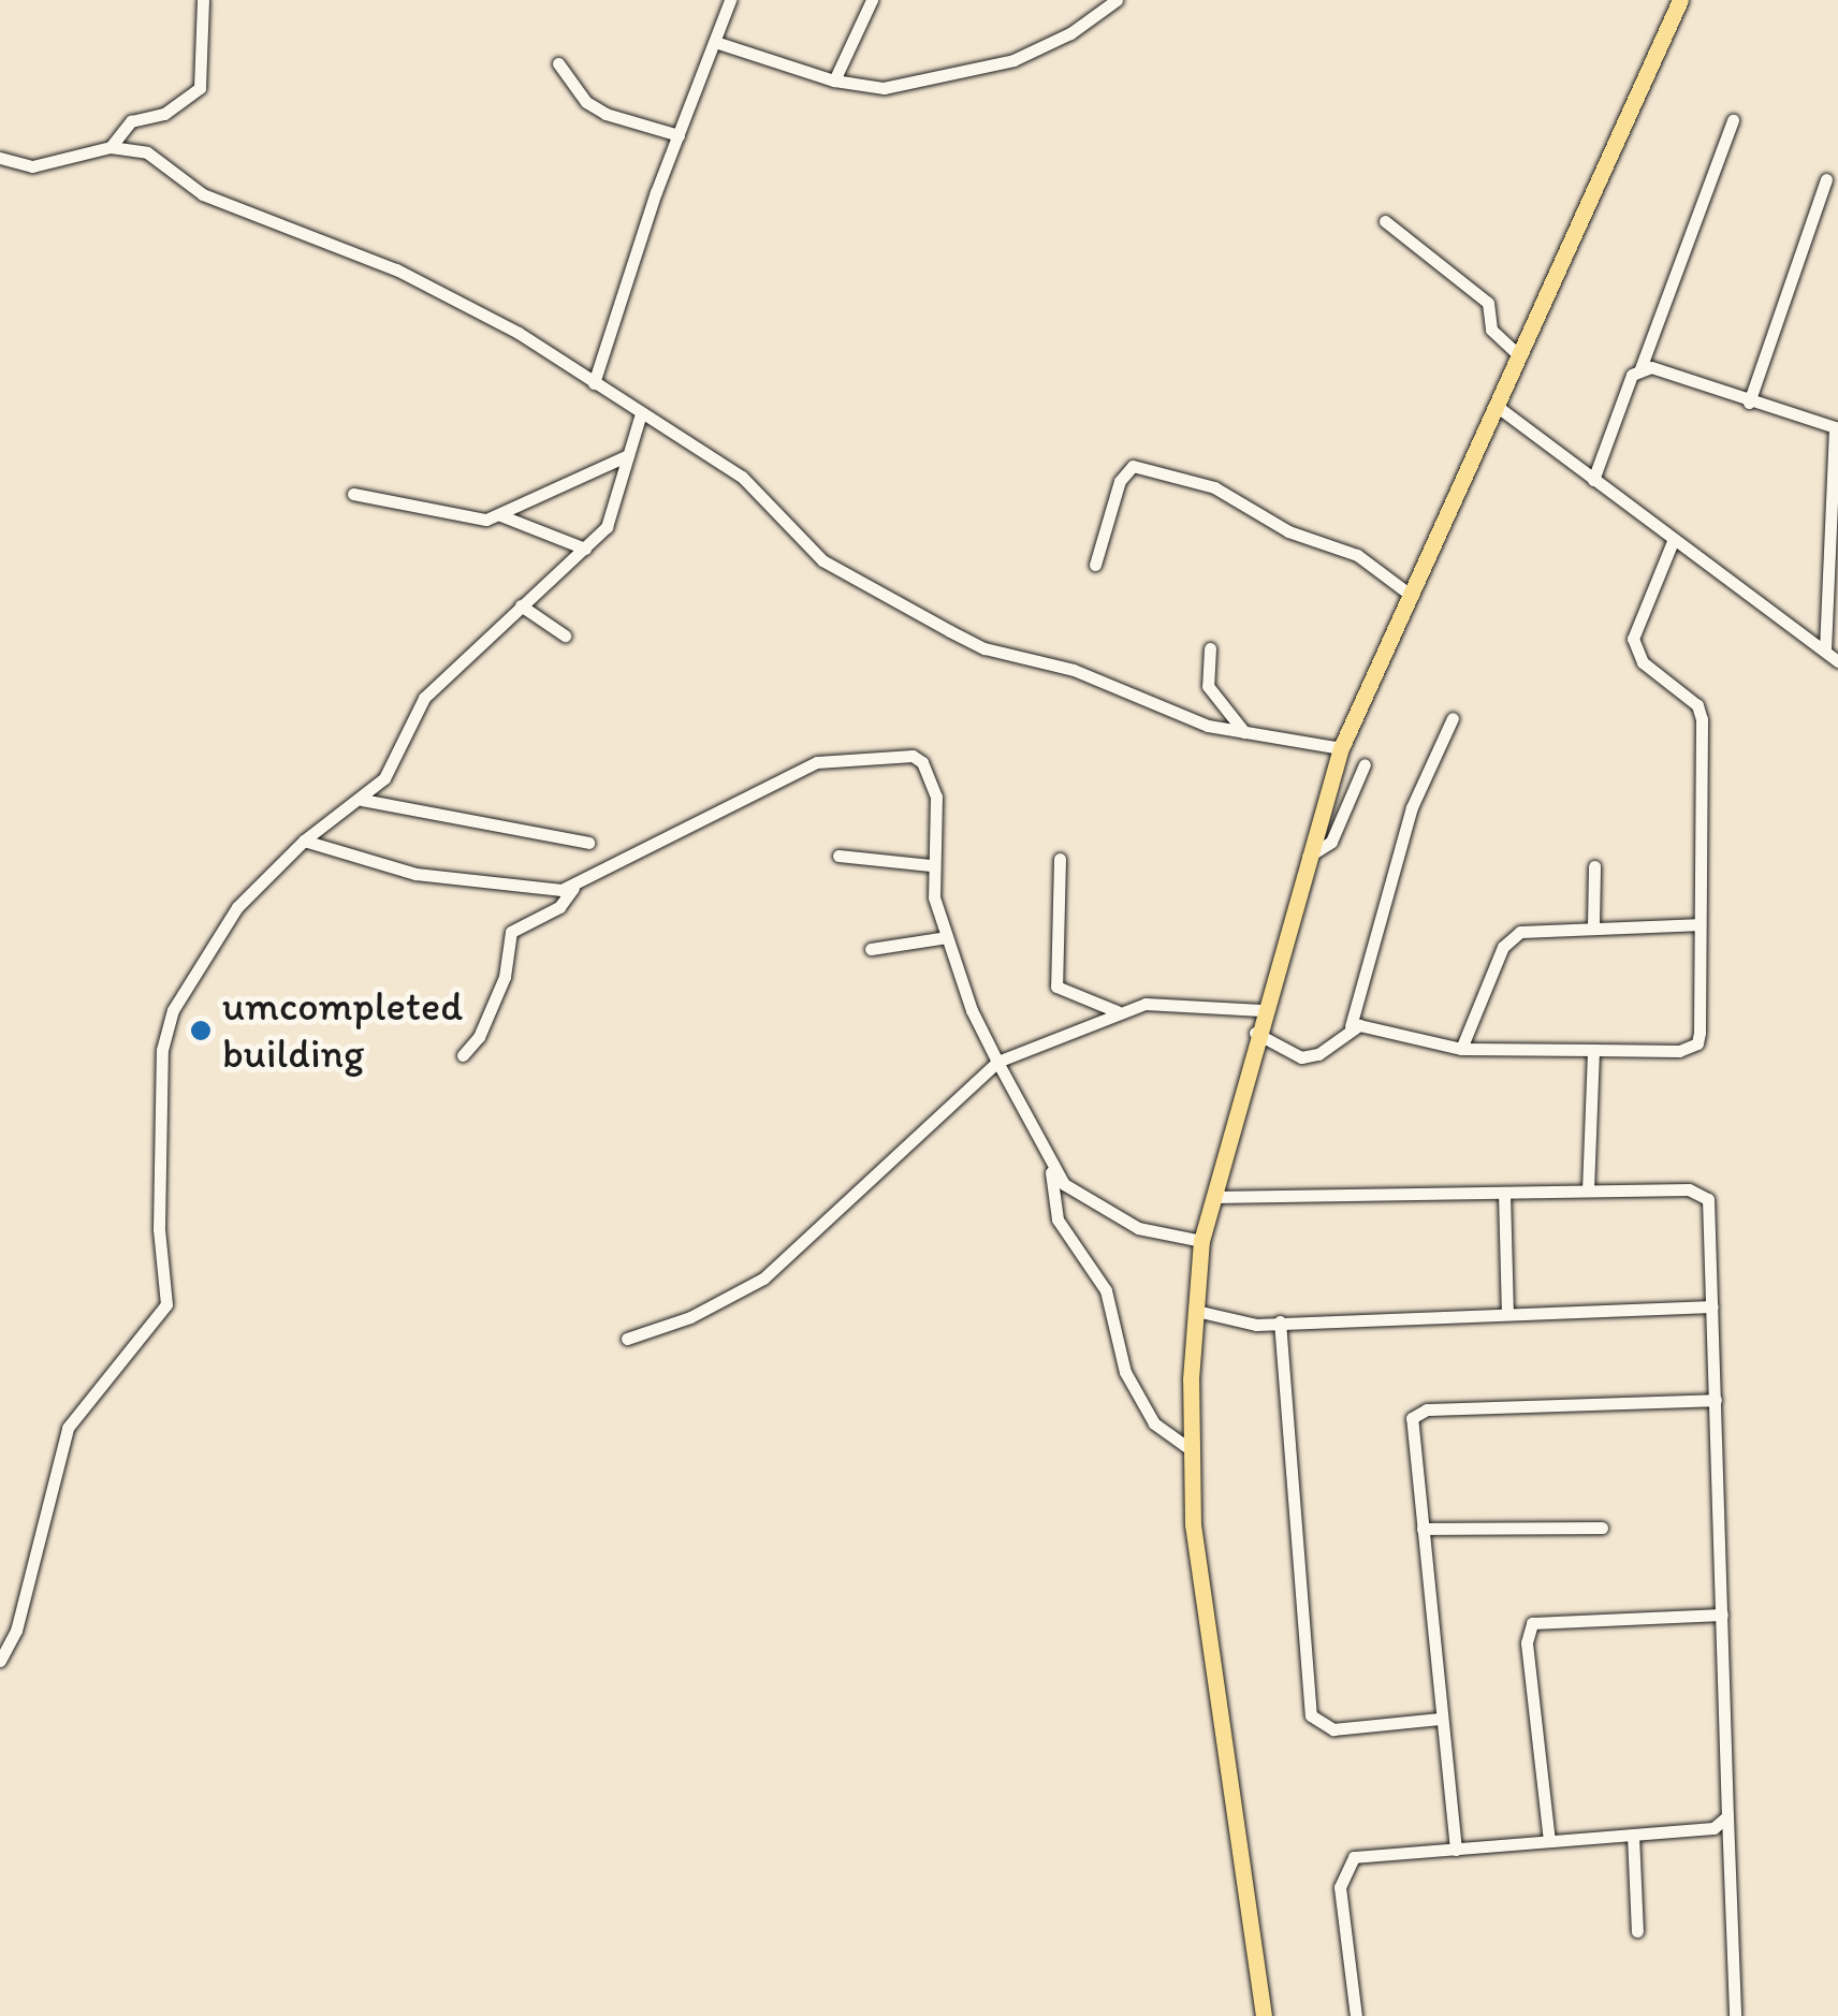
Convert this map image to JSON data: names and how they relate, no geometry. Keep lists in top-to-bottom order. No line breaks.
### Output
{"places":["umcompleted building"]}
